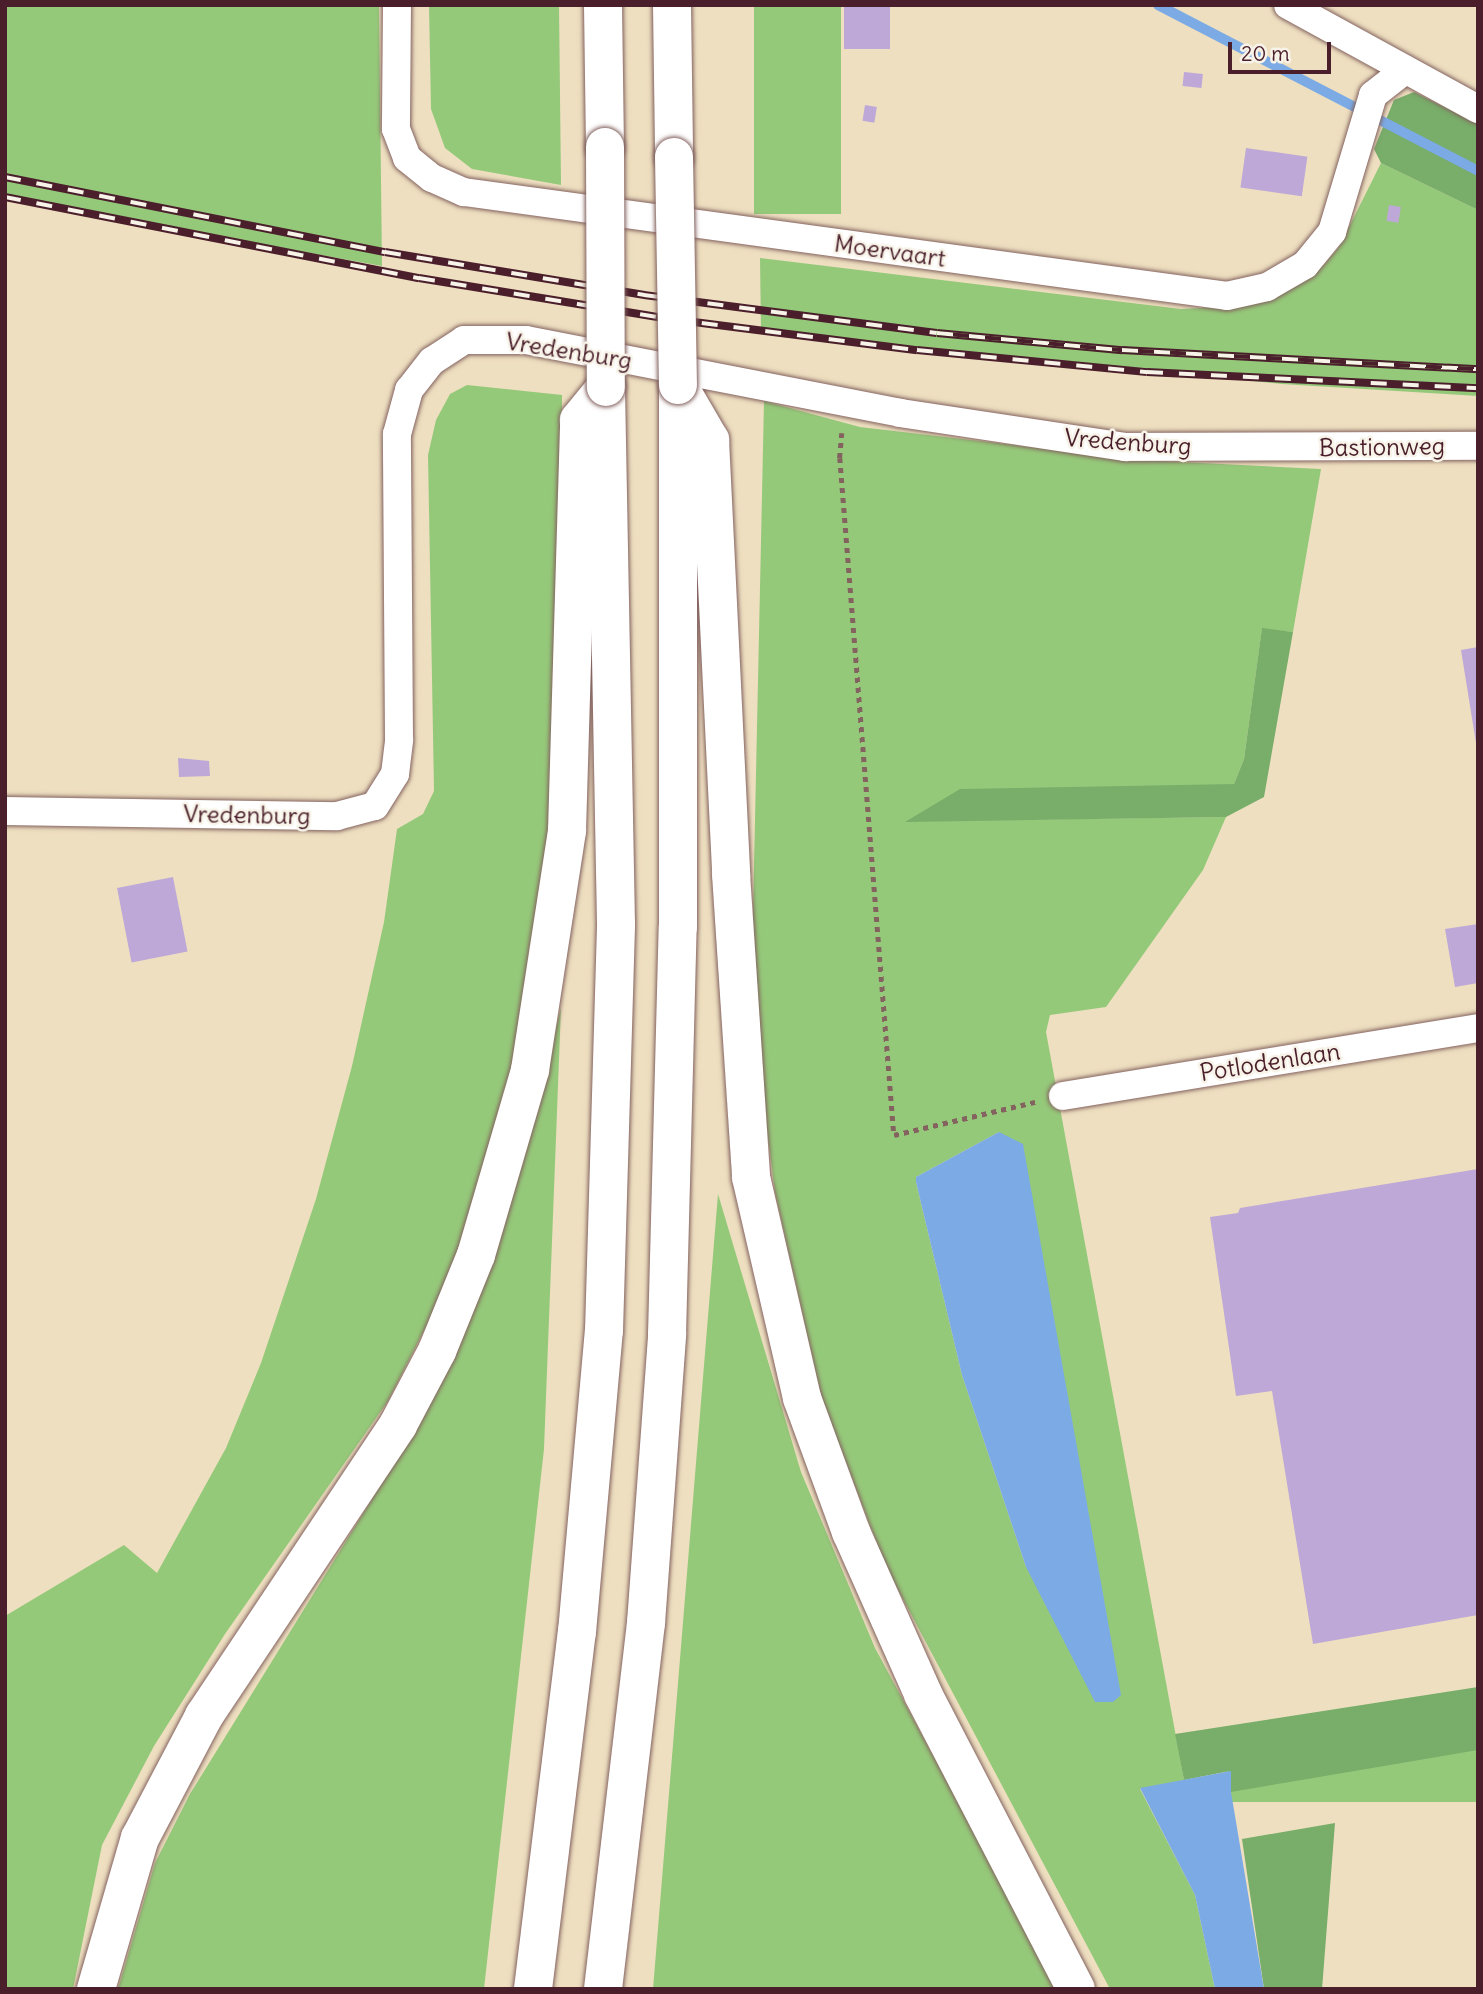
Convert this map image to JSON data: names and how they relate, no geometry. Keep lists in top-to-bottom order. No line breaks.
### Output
{"streets":{"street":["Moervaart","Vredenburg","Bastionweg","Potlodenlaan"]},"crossings":[["Vredenburg","Bastionweg"]],"scale_bar":"20 m"}
